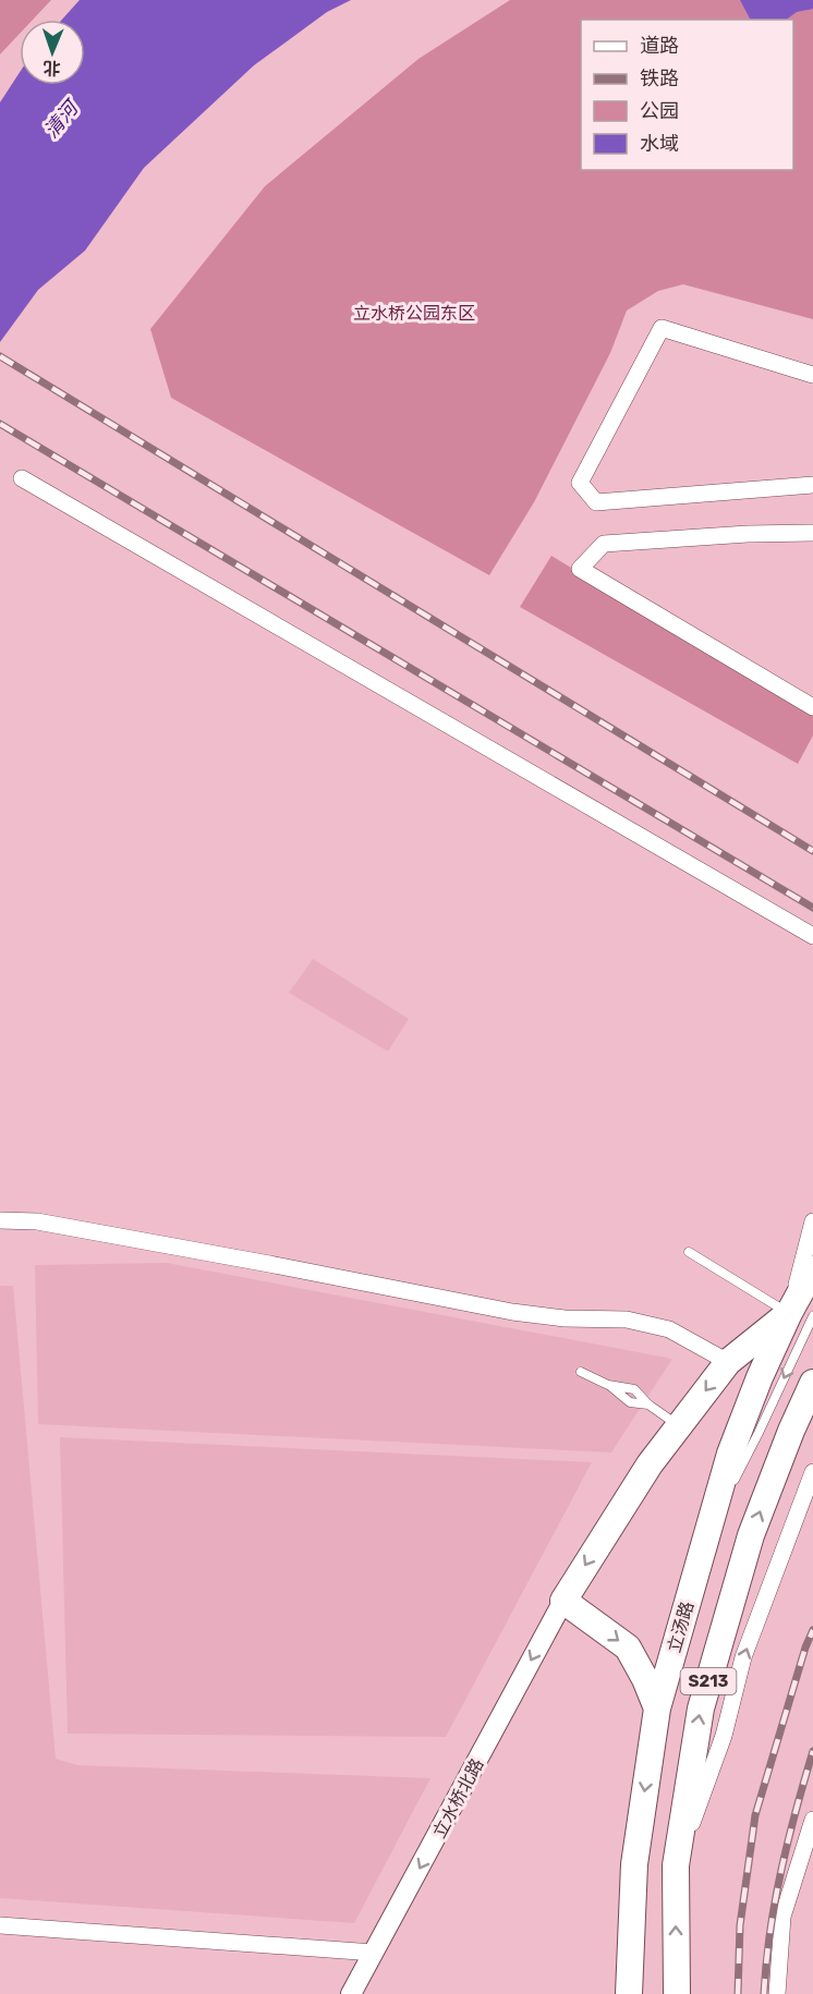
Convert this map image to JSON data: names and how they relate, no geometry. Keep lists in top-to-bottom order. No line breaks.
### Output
{"streets":{"main road":["立汤路","S213"],"street":["立水桥北路"]},"one_way":["立水桥北路"],"water":["清河"],"parks":["立水桥公园东区"],"legend":["道路","铁路","公园","水域"],"north":"bottom"}
